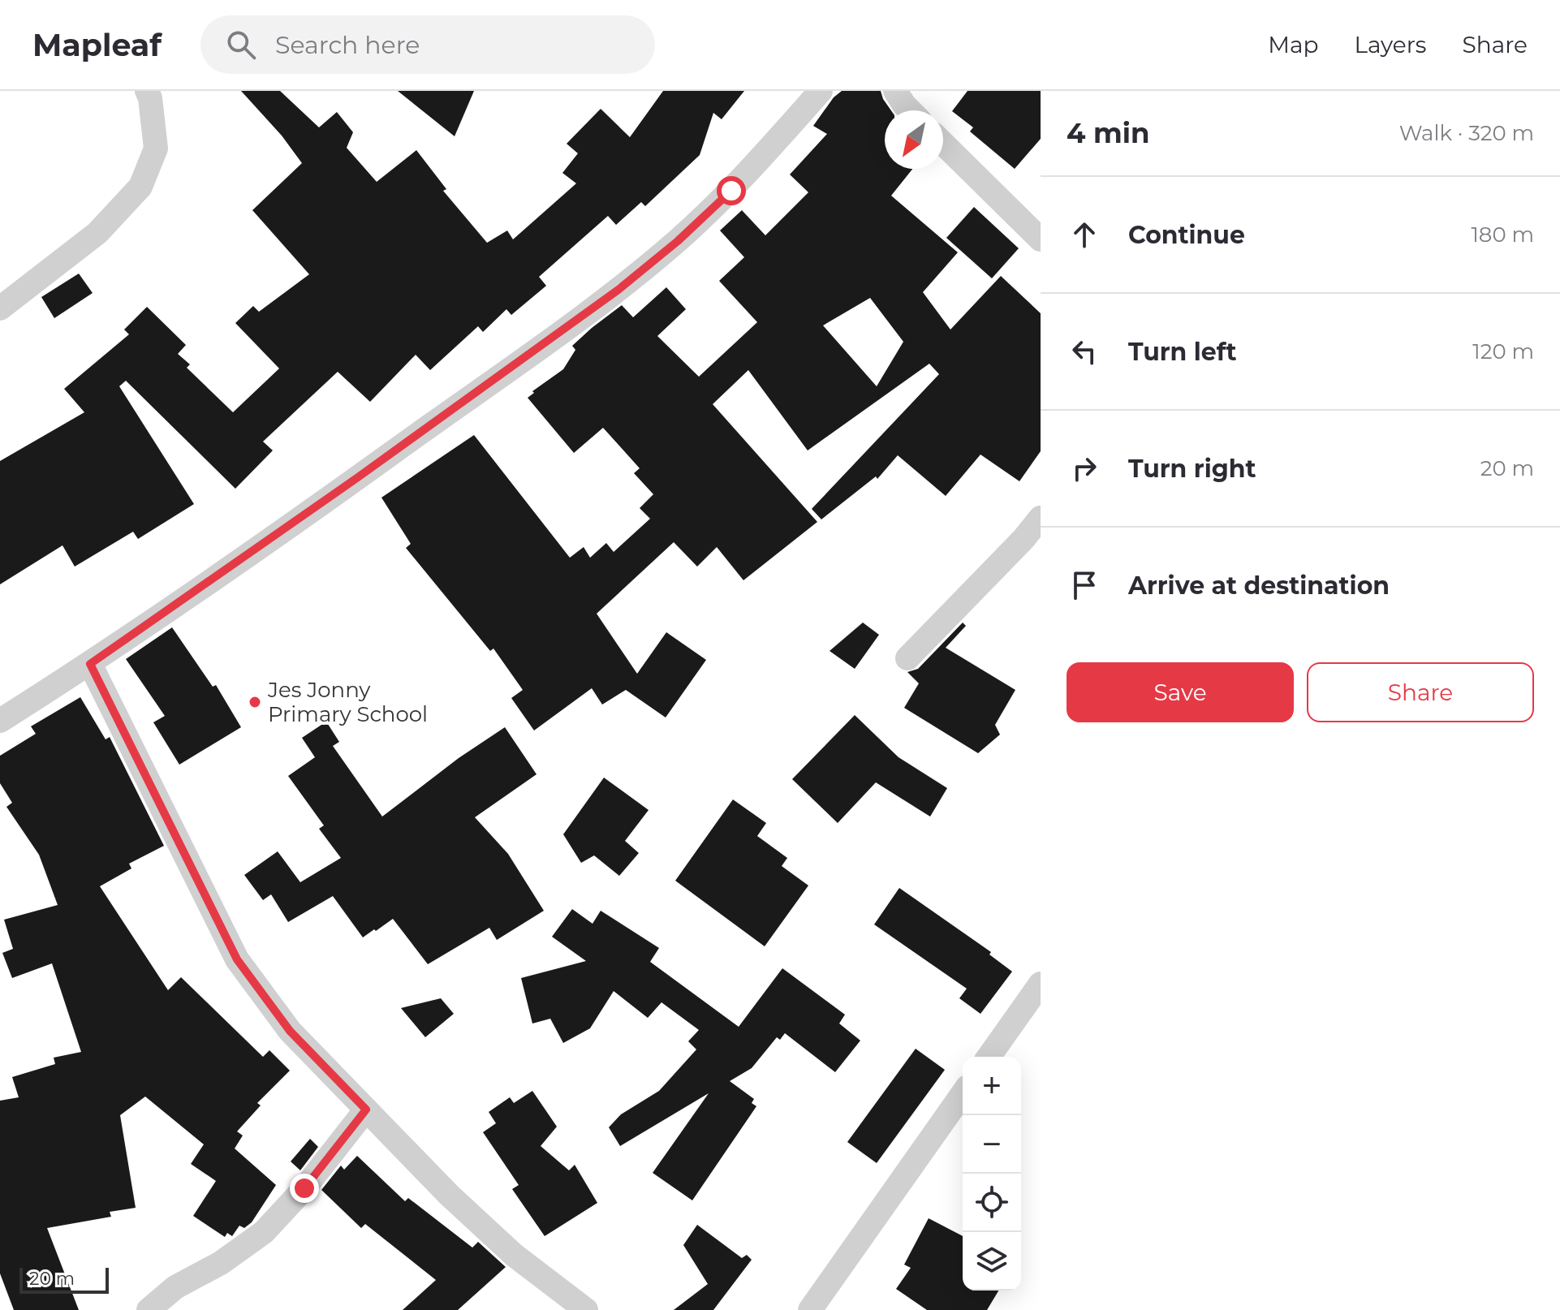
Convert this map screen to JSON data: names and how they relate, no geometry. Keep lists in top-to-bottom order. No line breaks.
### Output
{"places":["Jes Jonny Primary School"],"scale_bar":"20 m","north":"bottom left","page":{"header":"Mapleaf","search":"Search here","nav":["Map","Layers","Share"],"heading":["4 min","Walk · 320 m"],"list":[["Continue","180 m"],["Turn left","120 m"],["Turn right","20 m"],"Arrive at destination"],"buttons":["Save","Share"],"map_buttons":["+","−"],"scale":"20 m"}}
